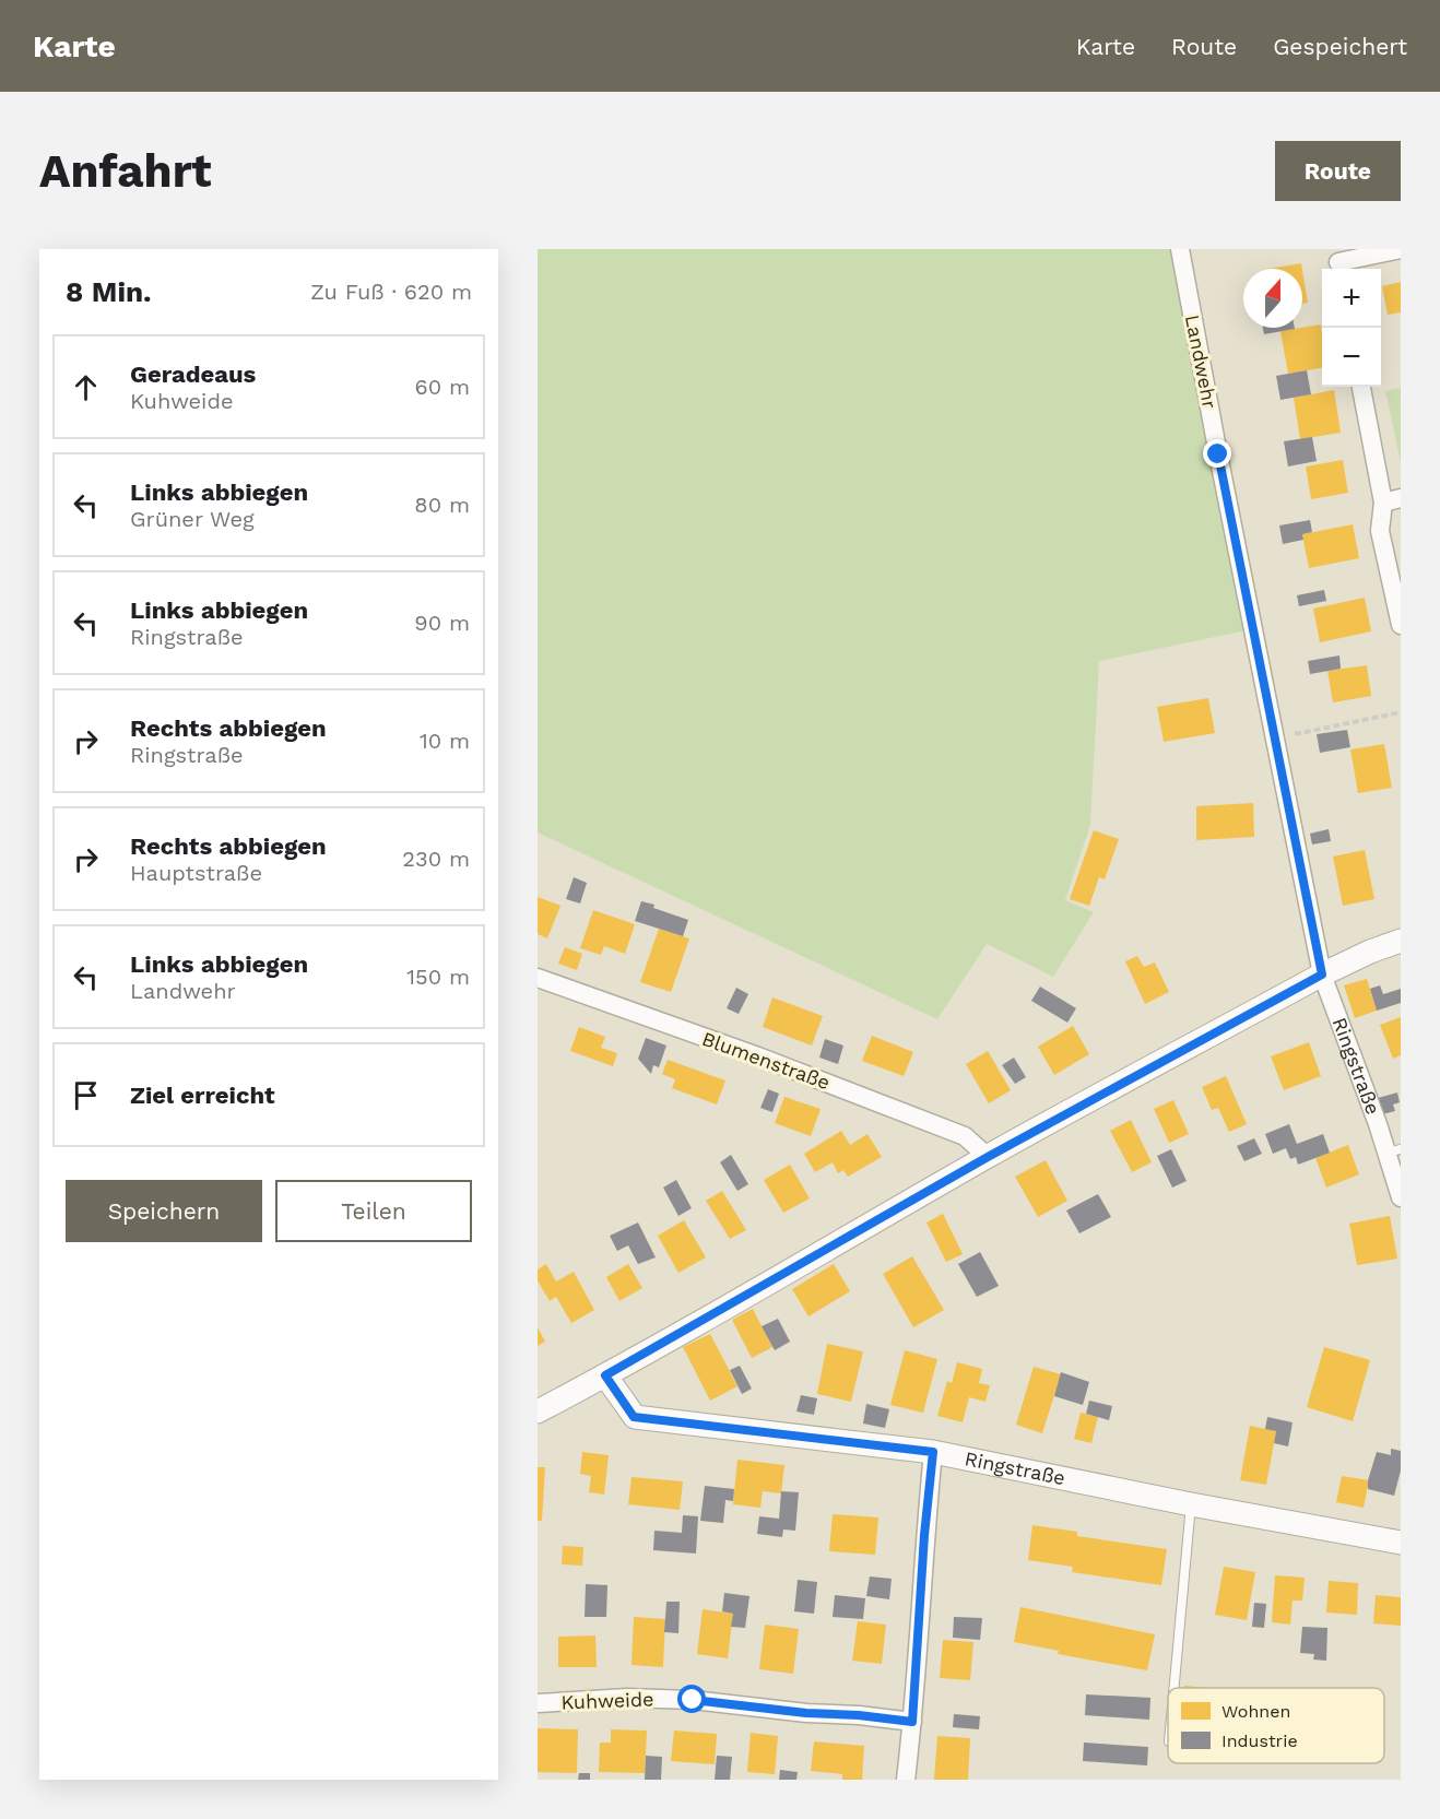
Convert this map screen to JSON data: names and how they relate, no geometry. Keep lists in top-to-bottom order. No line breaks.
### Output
{"streets":{"street":["Landwehr","Blumenstraße","Ringstraße","Kuhweide"]},"crossings":[["Landwehr","Ringstraße"]],"legend":["Wohnen","Industrie"],"north":"top","page":{"header":"Karte","nav":["Karte","Route","Gespeichert"],"buttons":["Route",["Speichern","Teilen"]],"title":"Anfahrt","heading":["8 Min.","Zu Fuß · 620 m"],"map_buttons":["+","−"],"list":[["Geradeaus","Kuhweide","60 m"],["Links abbiegen","Grüner Weg","80 m"],["Links abbiegen","Ringstraße","90 m"],["Rechts abbiegen","Ringstraße","10 m"],["Rechts abbiegen","Hauptstraße","230 m"],["Links abbiegen","Landwehr","150 m"],"Ziel erreicht"]}}
